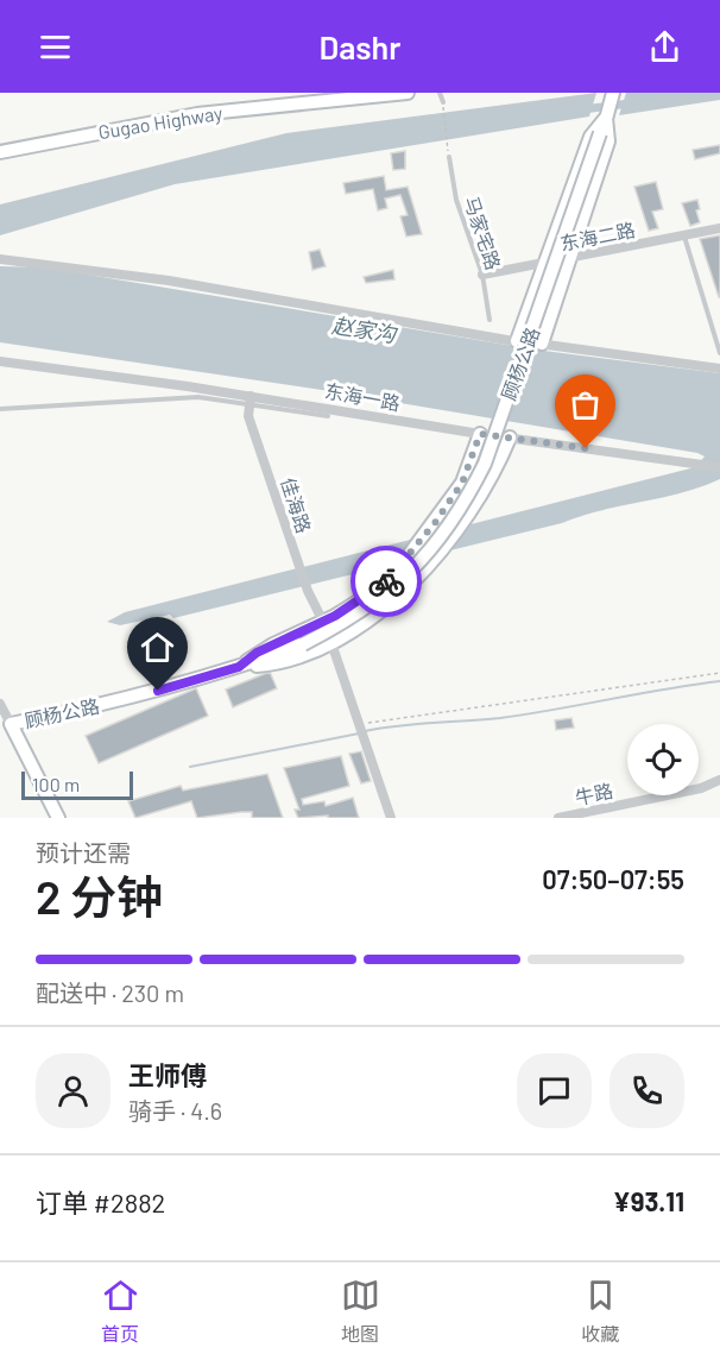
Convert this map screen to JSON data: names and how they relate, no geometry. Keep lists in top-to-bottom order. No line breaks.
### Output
{"streets":{"street":["Gugao Highway","东海二路","顾杨公路","东海一路","佳海路","牛路"],"lane":["马家宅路"]},"crossings":[["马家宅路","东海二路"],["东海一路","佳海路"]],"water":["赵家沟"],"scale_bar":"100 m","page":{"header":"Dashr","scale":"100 m","heading":["2 分钟","预计还需","07:50–07:55"],"panel":["王师傅","骑手 · 4.6","订单 #2882","¥93.11"],"bar":"配送中 · 230 m","tabs":["首页","地图","收藏"]}}
